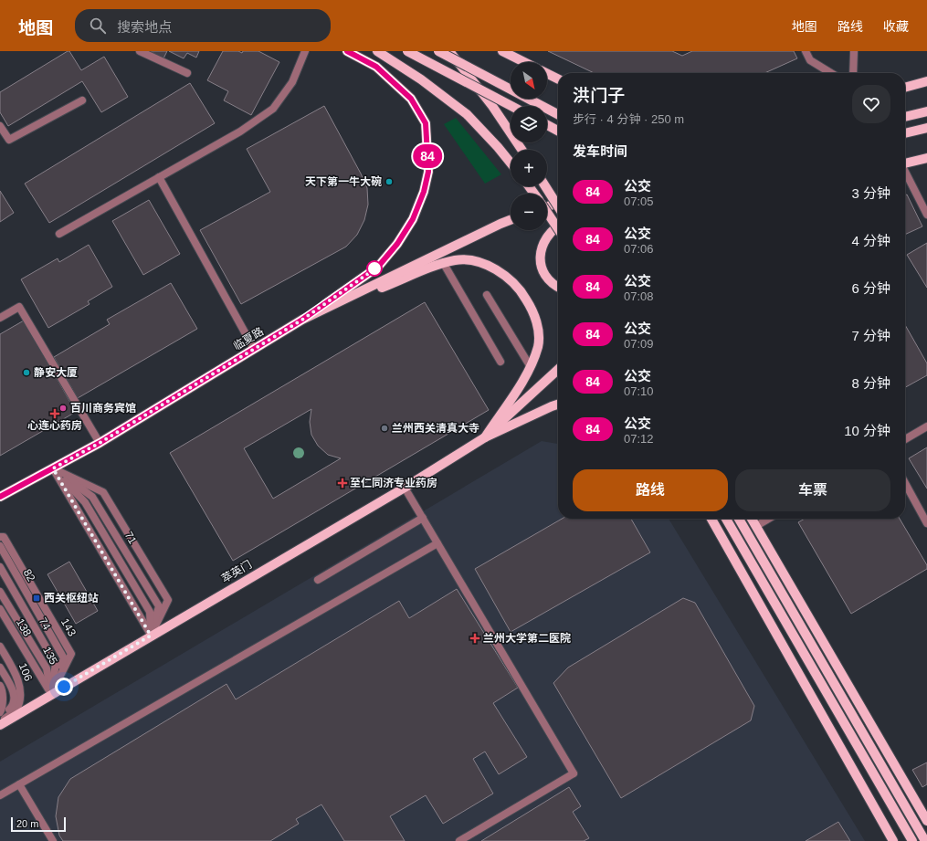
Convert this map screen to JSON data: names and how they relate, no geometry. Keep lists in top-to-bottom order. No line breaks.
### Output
{"streets":{"main road":["临夏路","萃英门"],"street":["71","82","74","138","143","135","106"]},"crossings":[["临夏路","71"],["71","萃英门"],["萃英门","82"],["萃英门","74"],["萃英门","138"],["萃英门","143"],["萃英门","135"],["萃英门","106"],["82","74"],["82","138"],["82","143"],["82","135"],["74","138"],["74","143"],["74","135"],["138","143"],["138","135"],["143","135"]],"places":{"other":["天下第一牛大碗","静安大厦","百川商务宾馆","兰州西关清真大寺"],"health":["心连心药房","至仁同济专业药房","兰州大学第二医院"],"transit":["西关枢纽站"]},"lines":["bus line 84"],"scale_bar":"20 m","north":"bottom right","page":{"header":"地图","search":"搜索地点","nav":["地图","路线","收藏"],"on_map":"84","map_buttons":["+","−"],"heading":[["洪门子","步行 · 4 分钟 · 250 m"],"发车时间"],"list":[{"mark":"84","name":"公交","note":"07:05","value":"3 分钟"},{"mark":"84","name":"公交","note":"07:06","value":"4 分钟"},{"mark":"84","name":"公交","note":"07:08","value":"6 分钟"},{"mark":"84","name":"公交","note":"07:09","value":"7 分钟"},{"mark":"84","name":"公交","note":"07:10","value":"8 分钟"},{"mark":"84","name":"公交","note":"07:12","value":"10 分钟"}],"buttons":["路线","车票"],"scale":"20 m"}}
